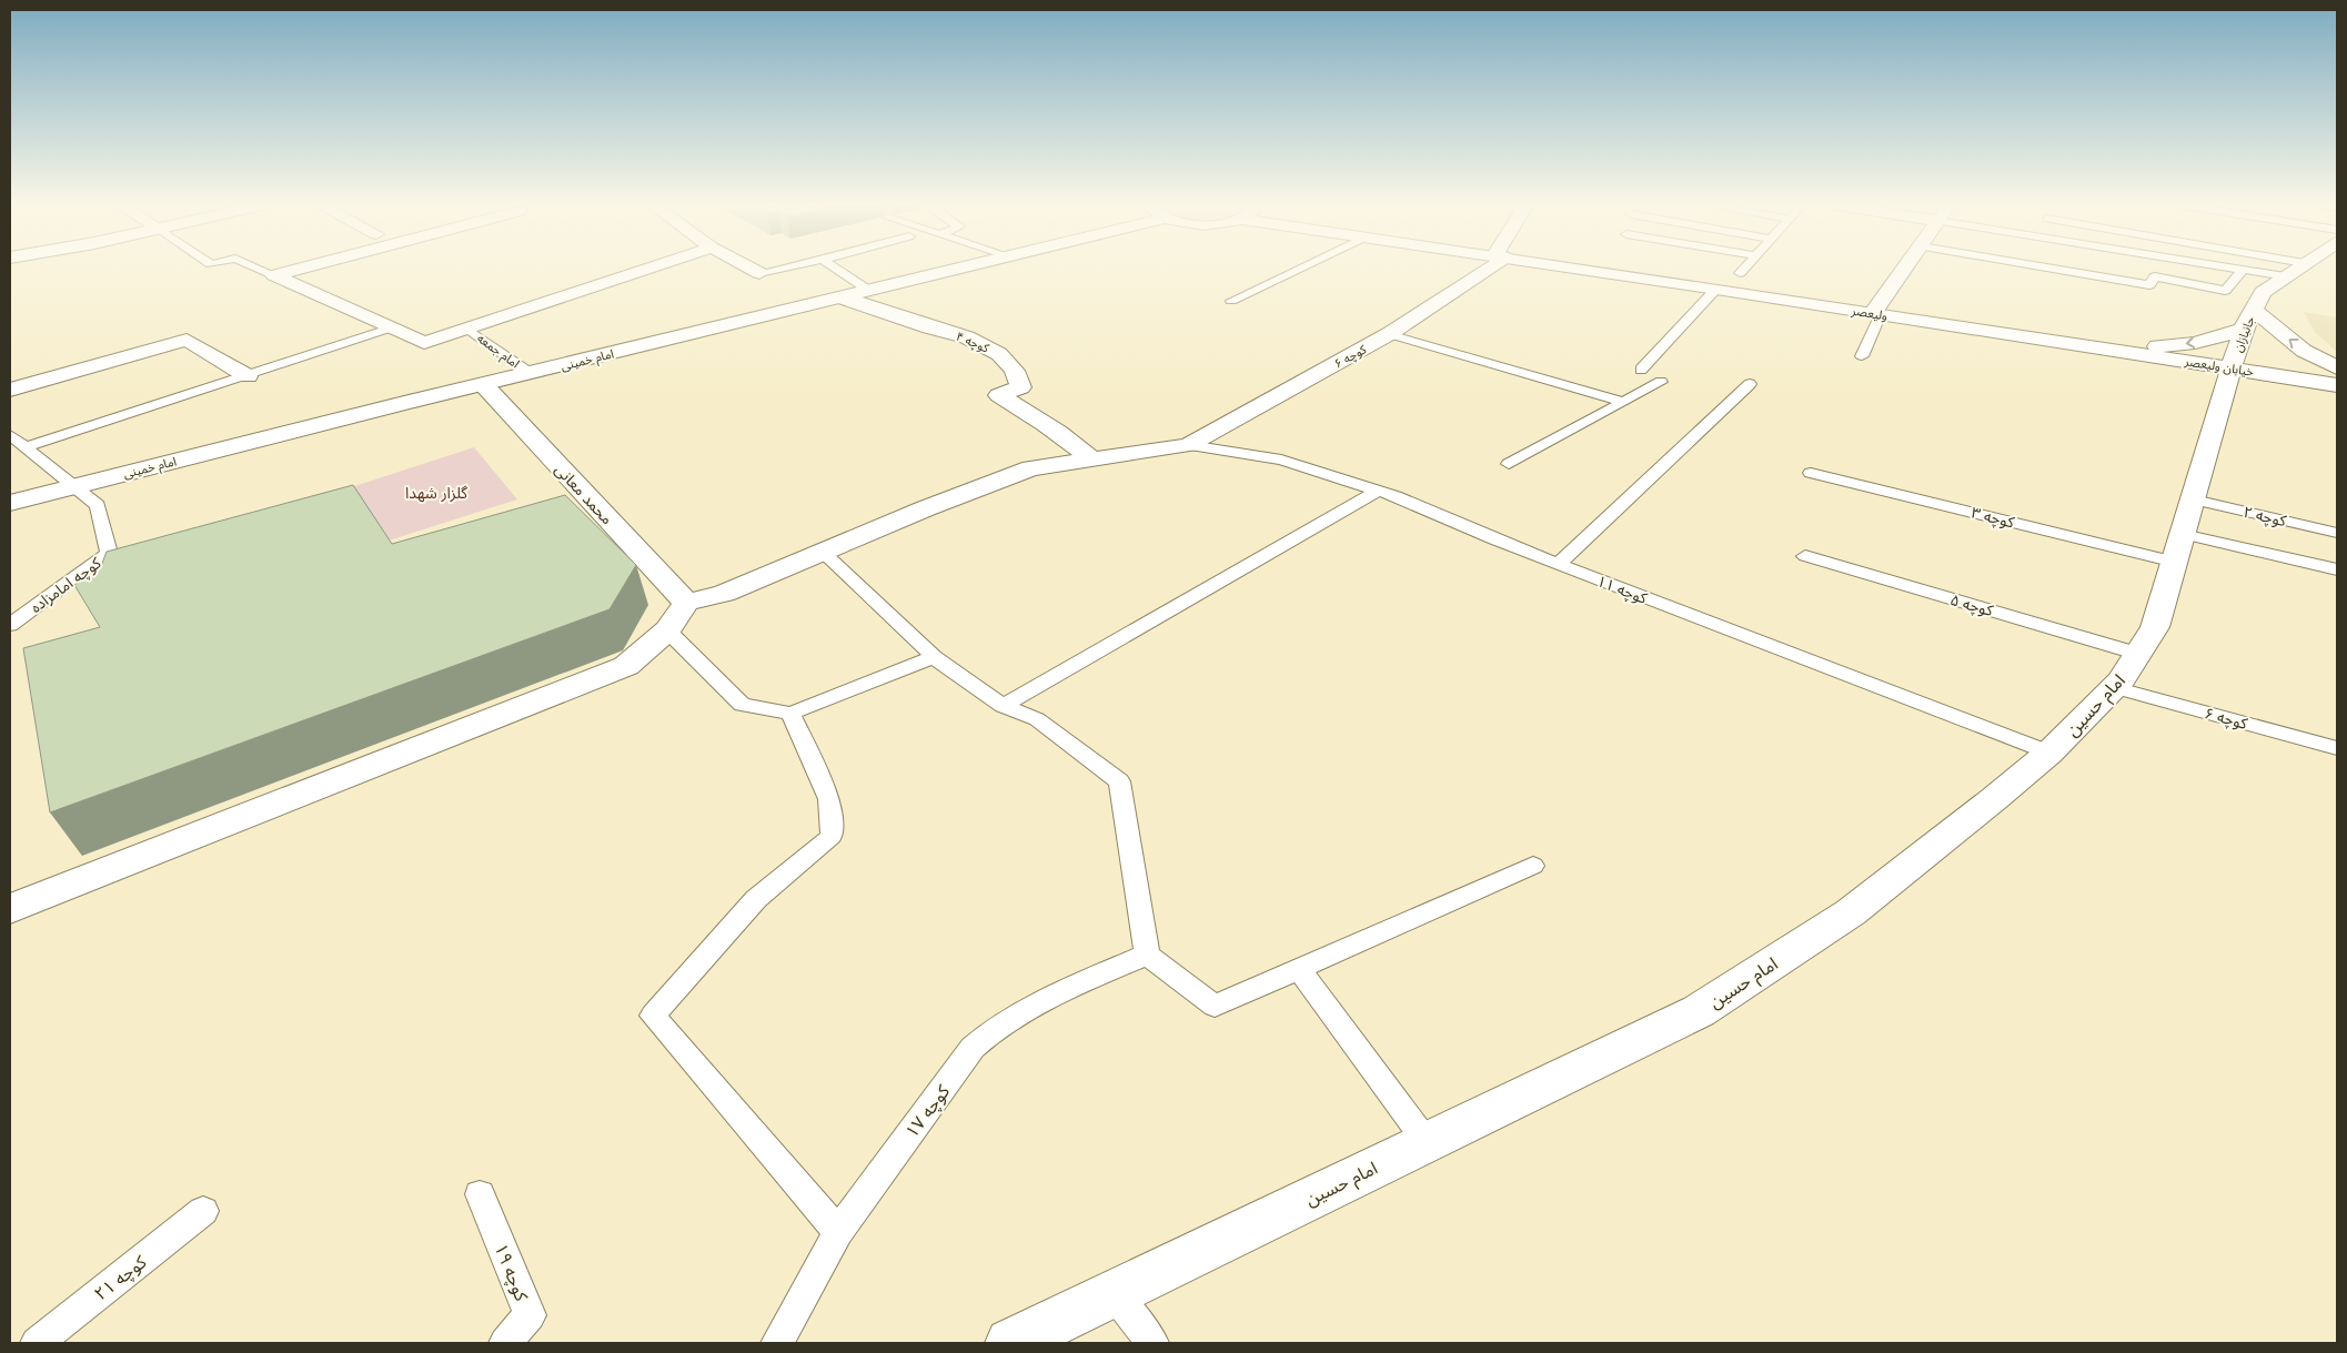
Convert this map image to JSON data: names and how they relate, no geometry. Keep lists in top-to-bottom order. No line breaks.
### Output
{"streets":{"street":["ولیعصر","جانبازان","کوچه ۴","۶ کوچه","امام خمینی","خیابان ولیعصر","محمد معانی","امام حسین"],"lane":["امام جمعه","کوچه ۲","کوچه ۳","کوچه امامزاده","کوچه ۱۱","کوچه ۵","کوچه ۶","کوچه ۱۷","کوچه ۱۹","کوچه ۲۱"]},"crossings":[["ولیعصر","خیابان ولیعصر"],["جانبازان","خیابان ولیعصر"],["جانبازان","امام حسین"],["کوچه ۴","امام خمینی"],["امام جمعه","امام خمینی"],["۶ کوچه","کوچه ۱۱"],["امام خمینی","محمد معانی"],["امام خمینی","کوچه امامزاده"],["خیابان ولیعصر","امام حسین"],["کوچه ۲","کوچه ۳"],["کوچه ۲","امام حسین"],["کوچه ۳","امام حسین"],["کوچه ۱۱","امام حسین"],["کوچه ۵","امام حسین"],["امام حسین","کوچه ۶"]],"parks":["گلزار شهدا"]}
